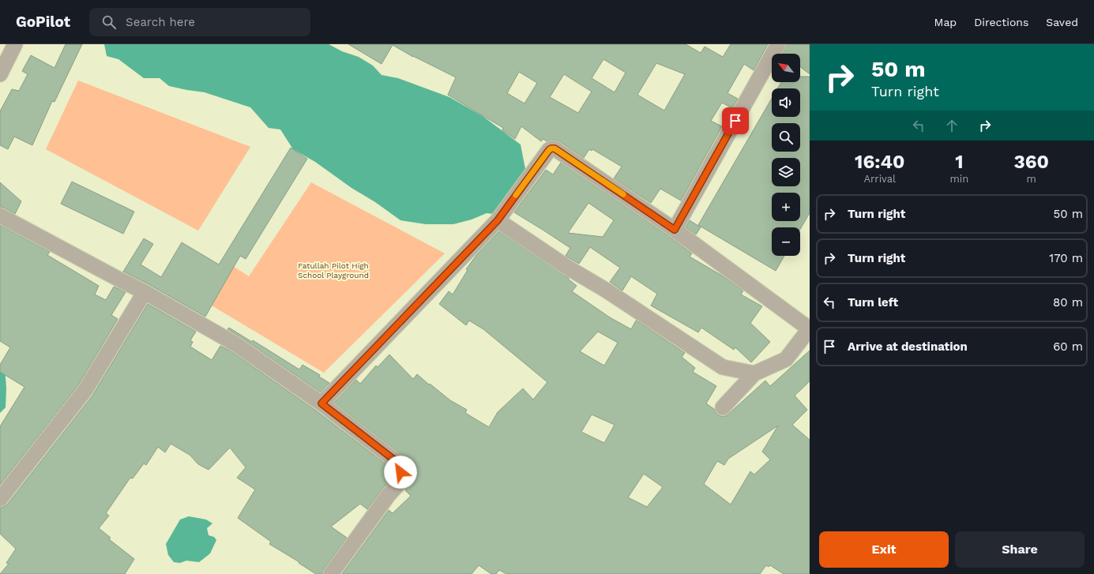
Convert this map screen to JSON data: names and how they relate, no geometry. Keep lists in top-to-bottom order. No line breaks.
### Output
{"parks":["Fatullah Pilot High School Playground"],"north":"top left","page":{"header":"GoPilot","search":"Search here","nav":["Map","Directions","Saved"],"turn":["50 m","Turn right"],"map_buttons":["+","−"],"eta":["16:40","Arrival","1","min","360","m"],"list":[{"name":"Turn right","value":"50 m"},{"name":"Turn right","value":"170 m"},{"name":"Turn left","value":"80 m"},{"name":"Arrive at destination","value":"60 m"}],"buttons":["Exit","Share"]}}
